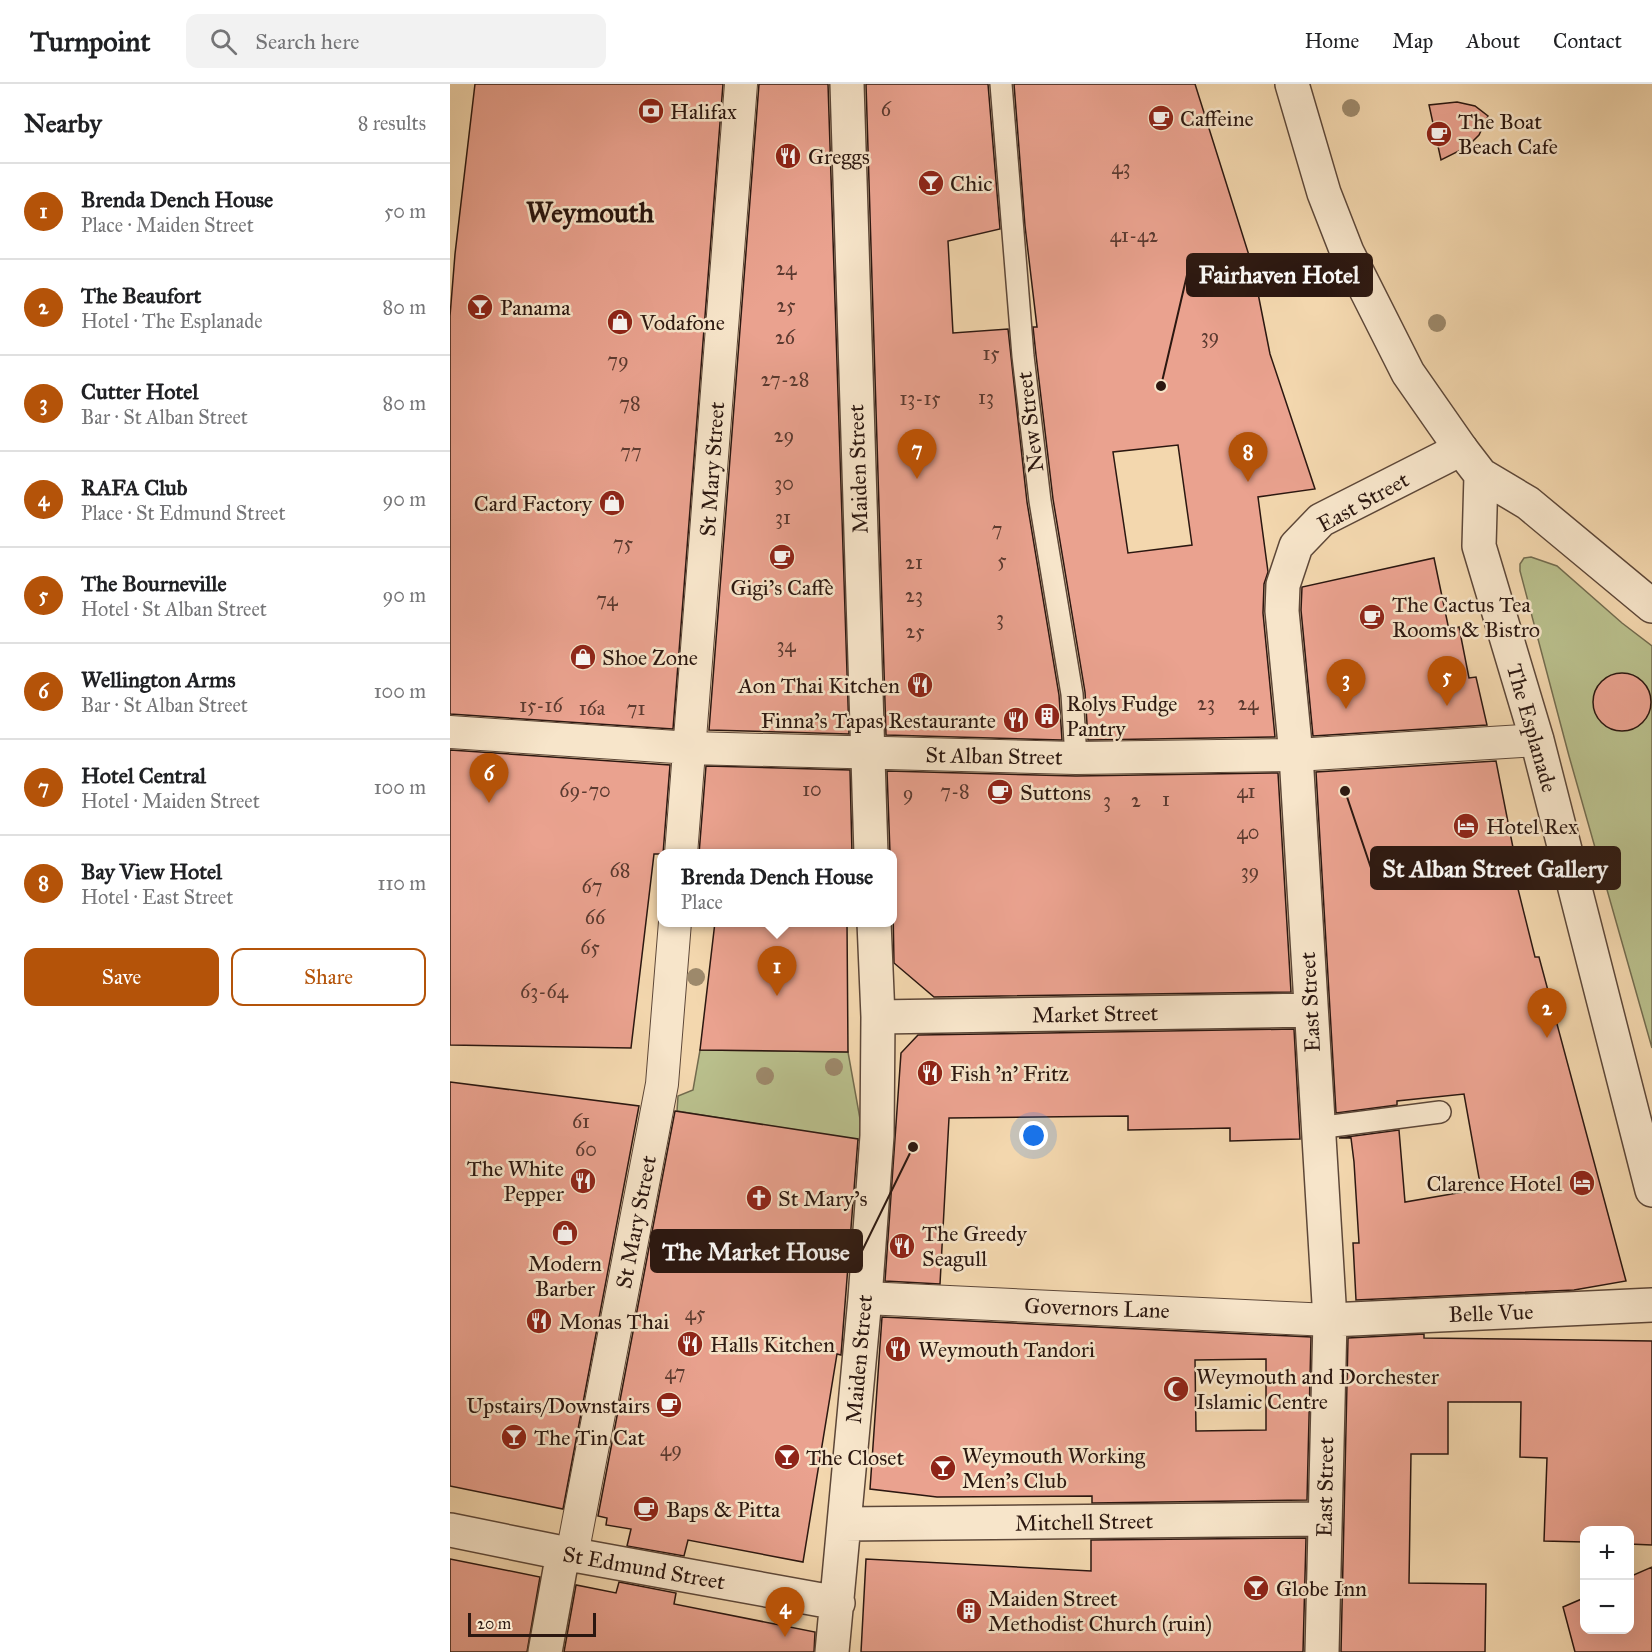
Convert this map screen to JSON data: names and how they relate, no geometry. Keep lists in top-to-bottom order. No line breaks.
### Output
{"streets":{"street":["St Mary Street","Maiden Street","East Street","The Esplanade","St Alban Street","Market Street","Governors Lane","Belle Vue","Mitchell Street","St Edmund Street"],"lane":["New Street"]},"crossings":[["New Street","St Alban Street"],["St Mary Street","St Alban Street"],["St Mary Street","St Edmund Street"],["Maiden Street","St Alban Street"],["Maiden Street","Market Street"],["Maiden Street","Governors Lane"],["Maiden Street","Mitchell Street"],["Maiden Street","St Edmund Street"],["East Street","St Alban Street"],["East Street","Market Street"],["East Street","Governors Lane"],["East Street","Belle Vue"],["East Street","Mitchell Street"],["The Esplanade","St Alban Street"],["Governors Lane","Belle Vue"]],"districts":["Weymouth"],"places":{"bank":["Halifax"],"cafe":["Caffeine","The Boat Beach Cafe","Gigi's Caffè","The Cactus Tea Rooms & Bistro","Suttons","Upstairs/Downstairs","Baps & Pitta"],"restaurant":["Greggs","Aon Thai Kitchen","Finna's Tapas Restaurante","Fish 'n' Fritz","The White Pepper","The Greedy Seagull","Monas Thai","Halls Kitchen","Weymouth Tandori"],"bar":["Chic","Panama","The Tin Cat","The Closet","Weymouth Working Men's Club","Globe Inn"],"shop":["Vodafone","Card Factory","Shoe Zone","Modern Barber"],"other":["Fairhaven Hotel","St Alban Street Gallery","The Market House"],"building":["Rolys Fudge Pantry","Maiden Street Methodist Church (ruin)"],"hotel":["Hotel Rex","Clarence Hotel"],"church":["St Mary's"],"mosque":["Weymouth and Dorchester Islamic Centre"]},"house_numbers":["6","43","41-42","24","25","39","26","15","79","27-28","13","13-15","78","29","77","30","31","7","75","5","21","23","74","3","25","34","23","24","15-16","16a","71","10","69-70","7-8","41","9","1","3","2","40","68","39","67","66","65","63-64","61","60","45","47","49"],"scale_bar":"20 m","page":{"header":"Turnpoint","search":"Search here","nav":["Home","Map","About","Contact"],"heading":["Nearby","8 results"],"list":[{"mark":"1","name":"Brenda Dench House","note":"Place · Maiden Street","value":"50 m"},{"mark":"2","name":"The Beaufort","note":"Hotel · The Esplanade","value":"80 m"},{"mark":"3","name":"Cutter Hotel","note":"Bar · St Alban Street","value":"80 m"},{"mark":"4","name":"RAFA Club","note":"Place · St Edmund Street","value":"90 m"},{"mark":"5","name":"The Bourneville","note":"Hotel · St Alban Street","value":"90 m"},{"mark":"6","name":"Wellington Arms","note":"Bar · St Alban Street","value":"100 m"},{"mark":"7","name":"Hotel Central","note":"Hotel · Maiden Street","value":"100 m"},{"mark":"8","name":"Bay View Hotel","note":"Hotel · East Street","value":"110 m"}],"pins":["7","8","5","3","6","1","2","4"],"popup":["Brenda Dench House","Place"],"buttons":["Save","Share"],"map_buttons":["+","−"],"scale":"20 m"}}
